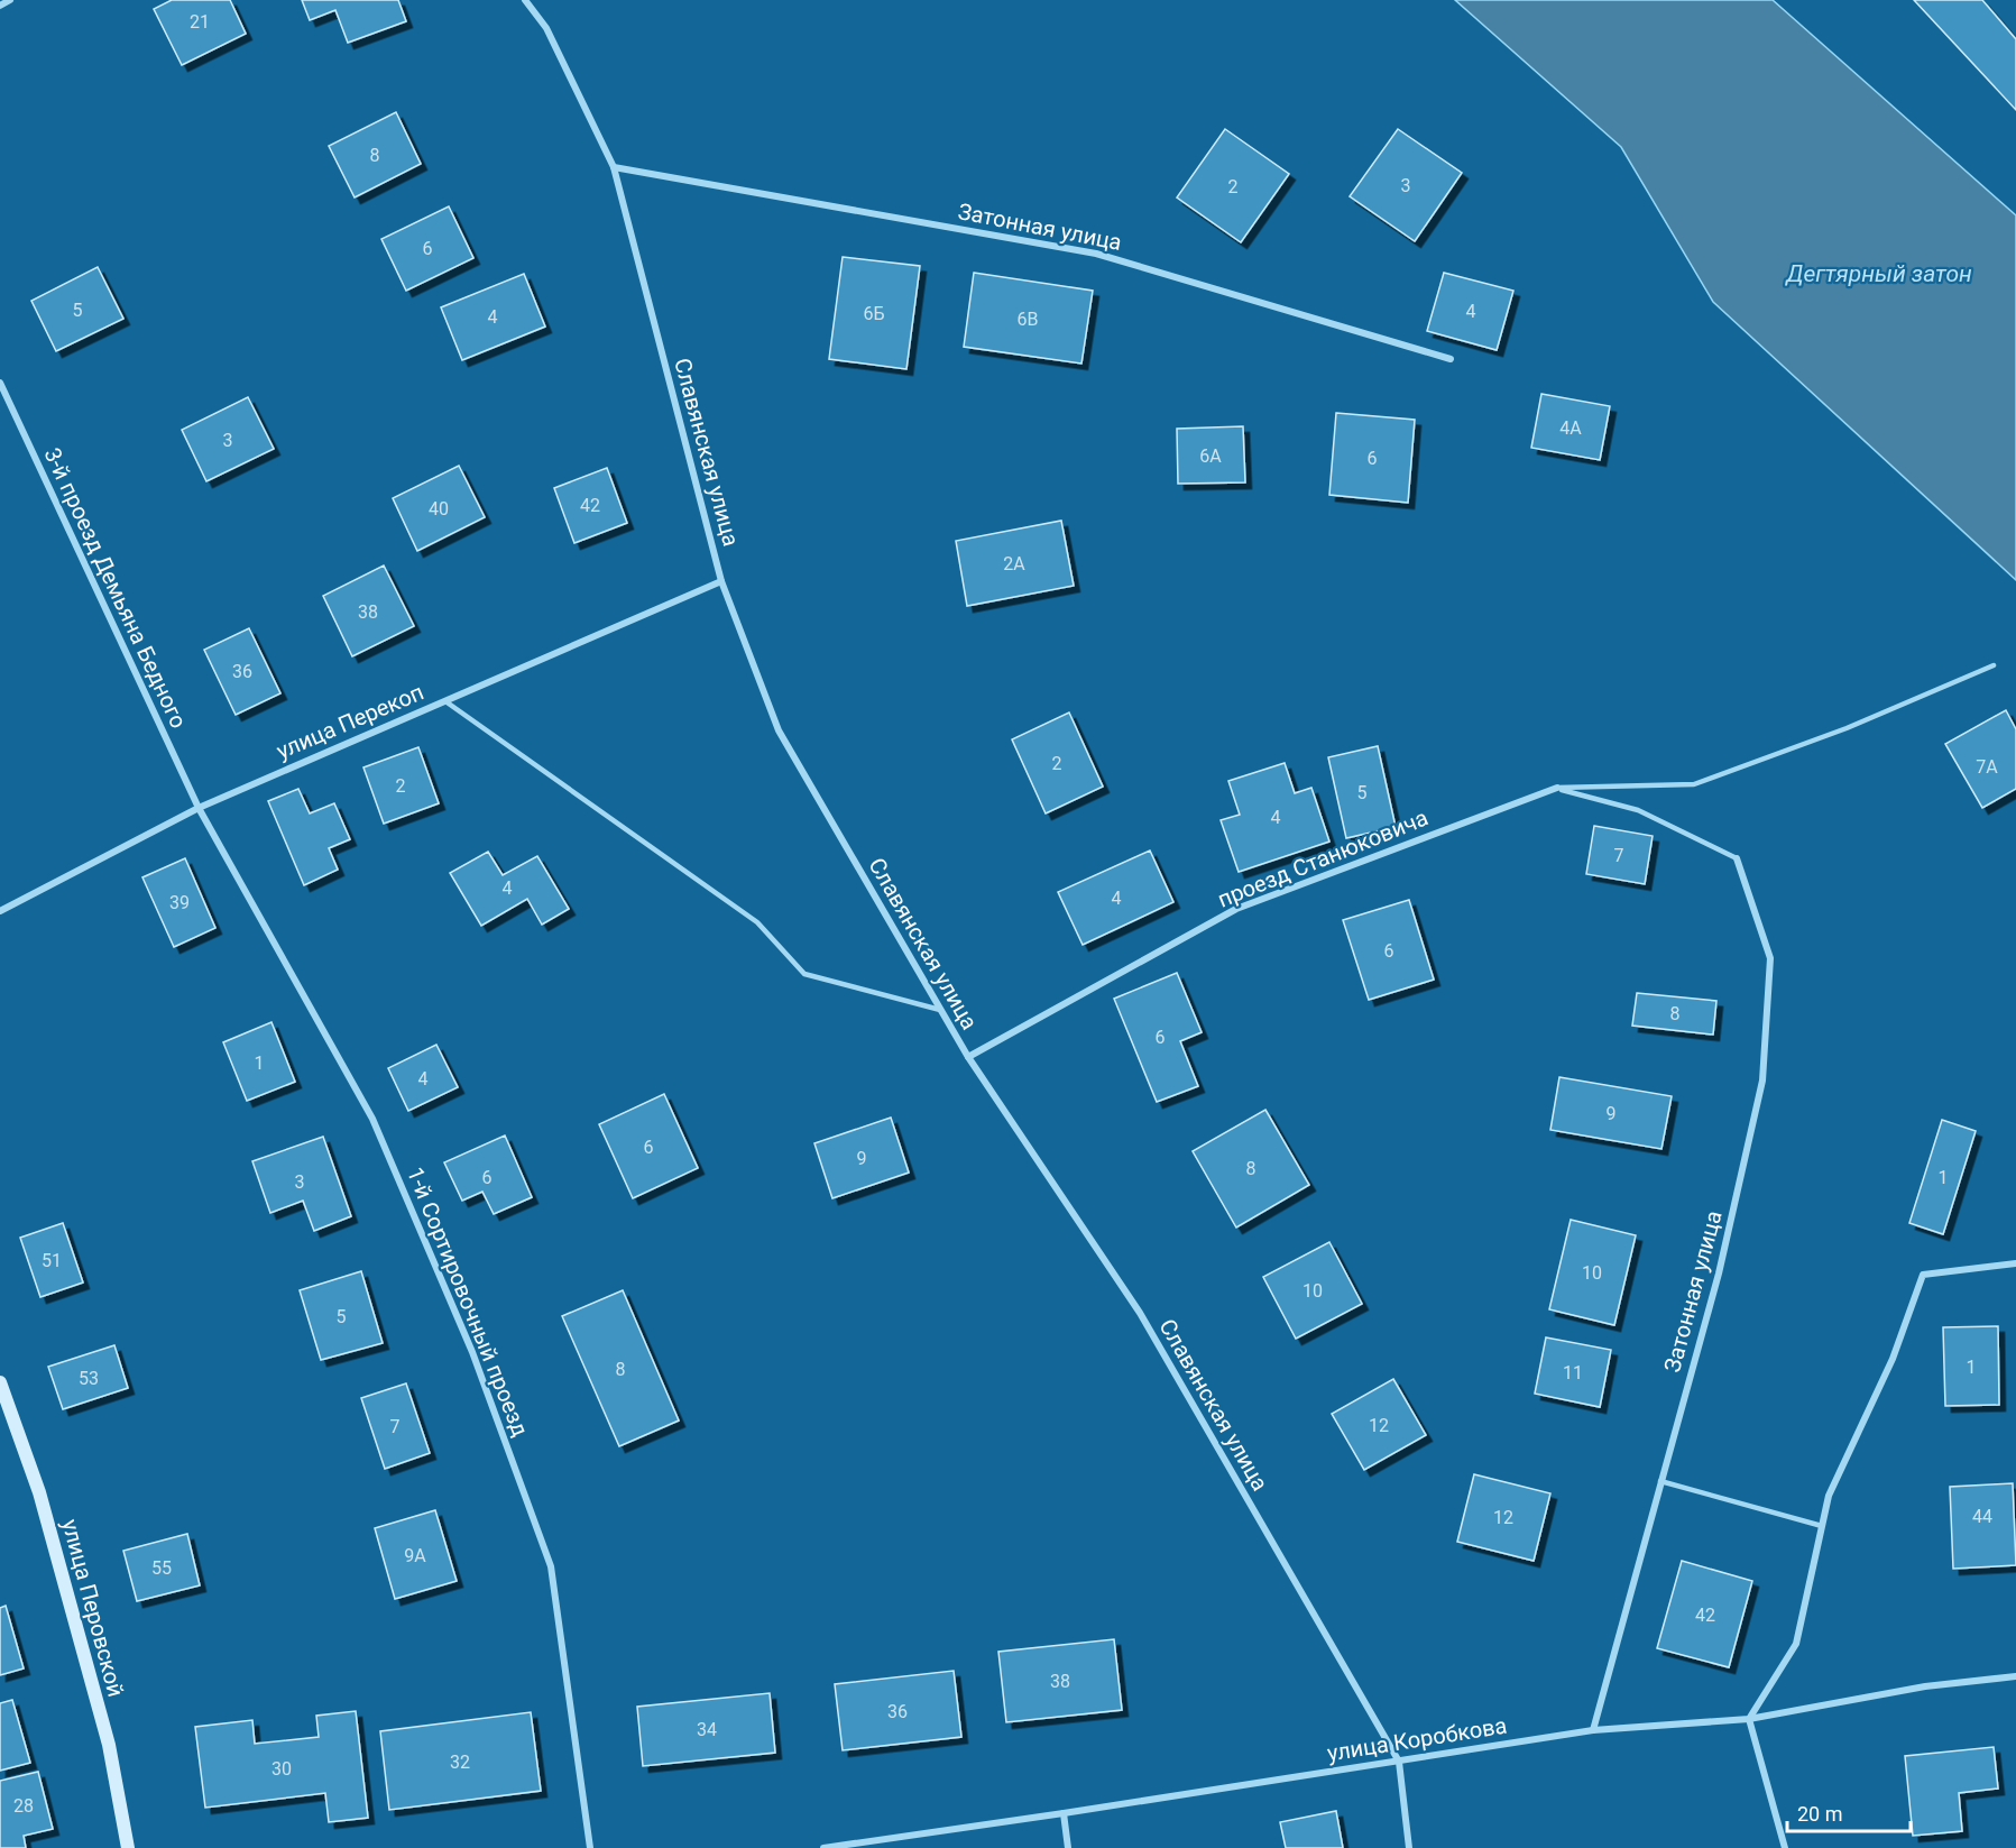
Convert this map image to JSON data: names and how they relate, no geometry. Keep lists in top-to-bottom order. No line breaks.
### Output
{"streets":{"main road":["улица Перовской"],"street":["Затонная улица","Славянская улица","3-й проезд Демьяна Бедного","улица Перекоп","проезд Станюковича","1-й Сортировочный проезд","улица Коробкова"]},"crossings":[["Затонная улица","Славянская улица"],["Затонная улица","улица Коробкова"],["Славянская улица","улица Перекоп"],["Славянская улица","проезд Станюковича"],["Славянская улица","улица Коробкова"],["3-й проезд Демьяна Бедного","улица Перекоп"],["3-й проезд Демьяна Бедного","1-й Сортировочный проезд"],["улица Перекоп","1-й Сортировочный проезд"]],"water":["Дегтярный затон"],"house_numbers":["21","8","3","2","6","5","4","6Б","4","6В","4А","3","6А","6","42","40","2А","38","36","2","7А","2","5","4","7","4","4","39","6","8","6","1","4","9","6","9","8","6","1","3","51","10","10","5","1","8","11","53","12","7","44","12","9А","55","42","38","36","34","32","30","28"],"scale_bar":"20 m"}
